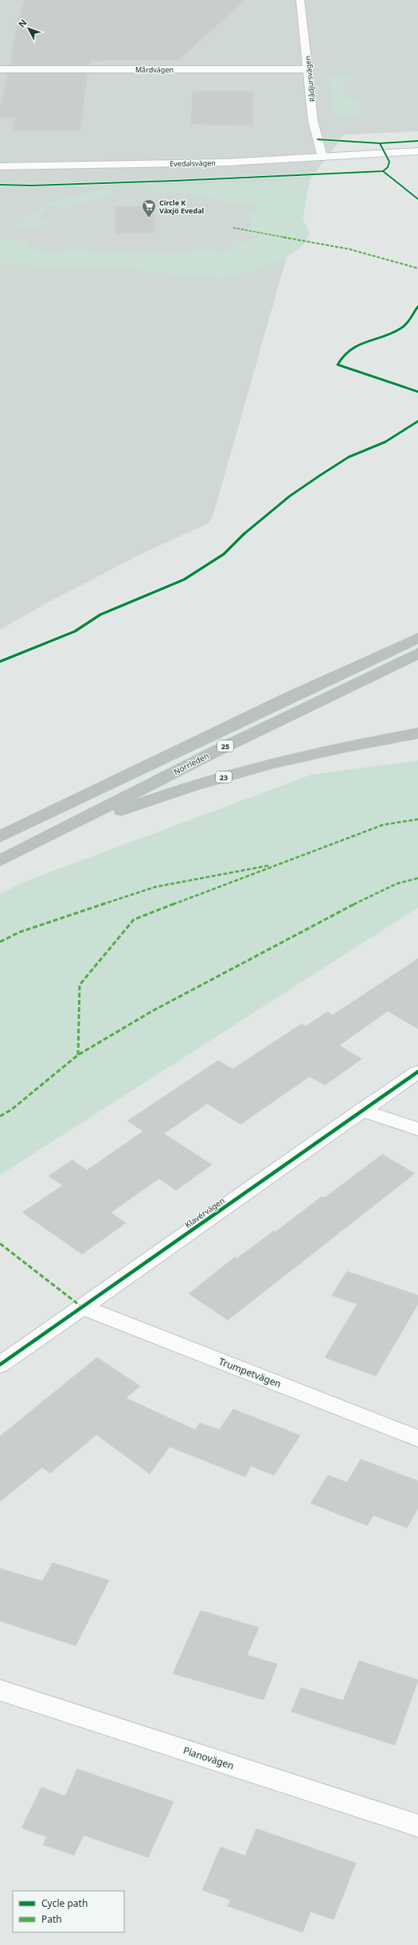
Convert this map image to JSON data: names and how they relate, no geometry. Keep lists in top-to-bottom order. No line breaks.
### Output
{"streets":{"highway":["25","Norrleden","23"],"street":["Mårdvägen","Rådjursvägen","Evedalsvägen","Klavérvägen","Trumpetvägen","Pianovägen"]},"crossings":[["Mårdvägen","Rådjursvägen"],["Rådjursvägen","Evedalsvägen"],["Norrleden","23"],["Klavérvägen","Trumpetvägen"]],"places":{"supermarket":["Circle K Växjö Evedal"]},"legend":["Cycle path","Path"],"north":"top left"}
